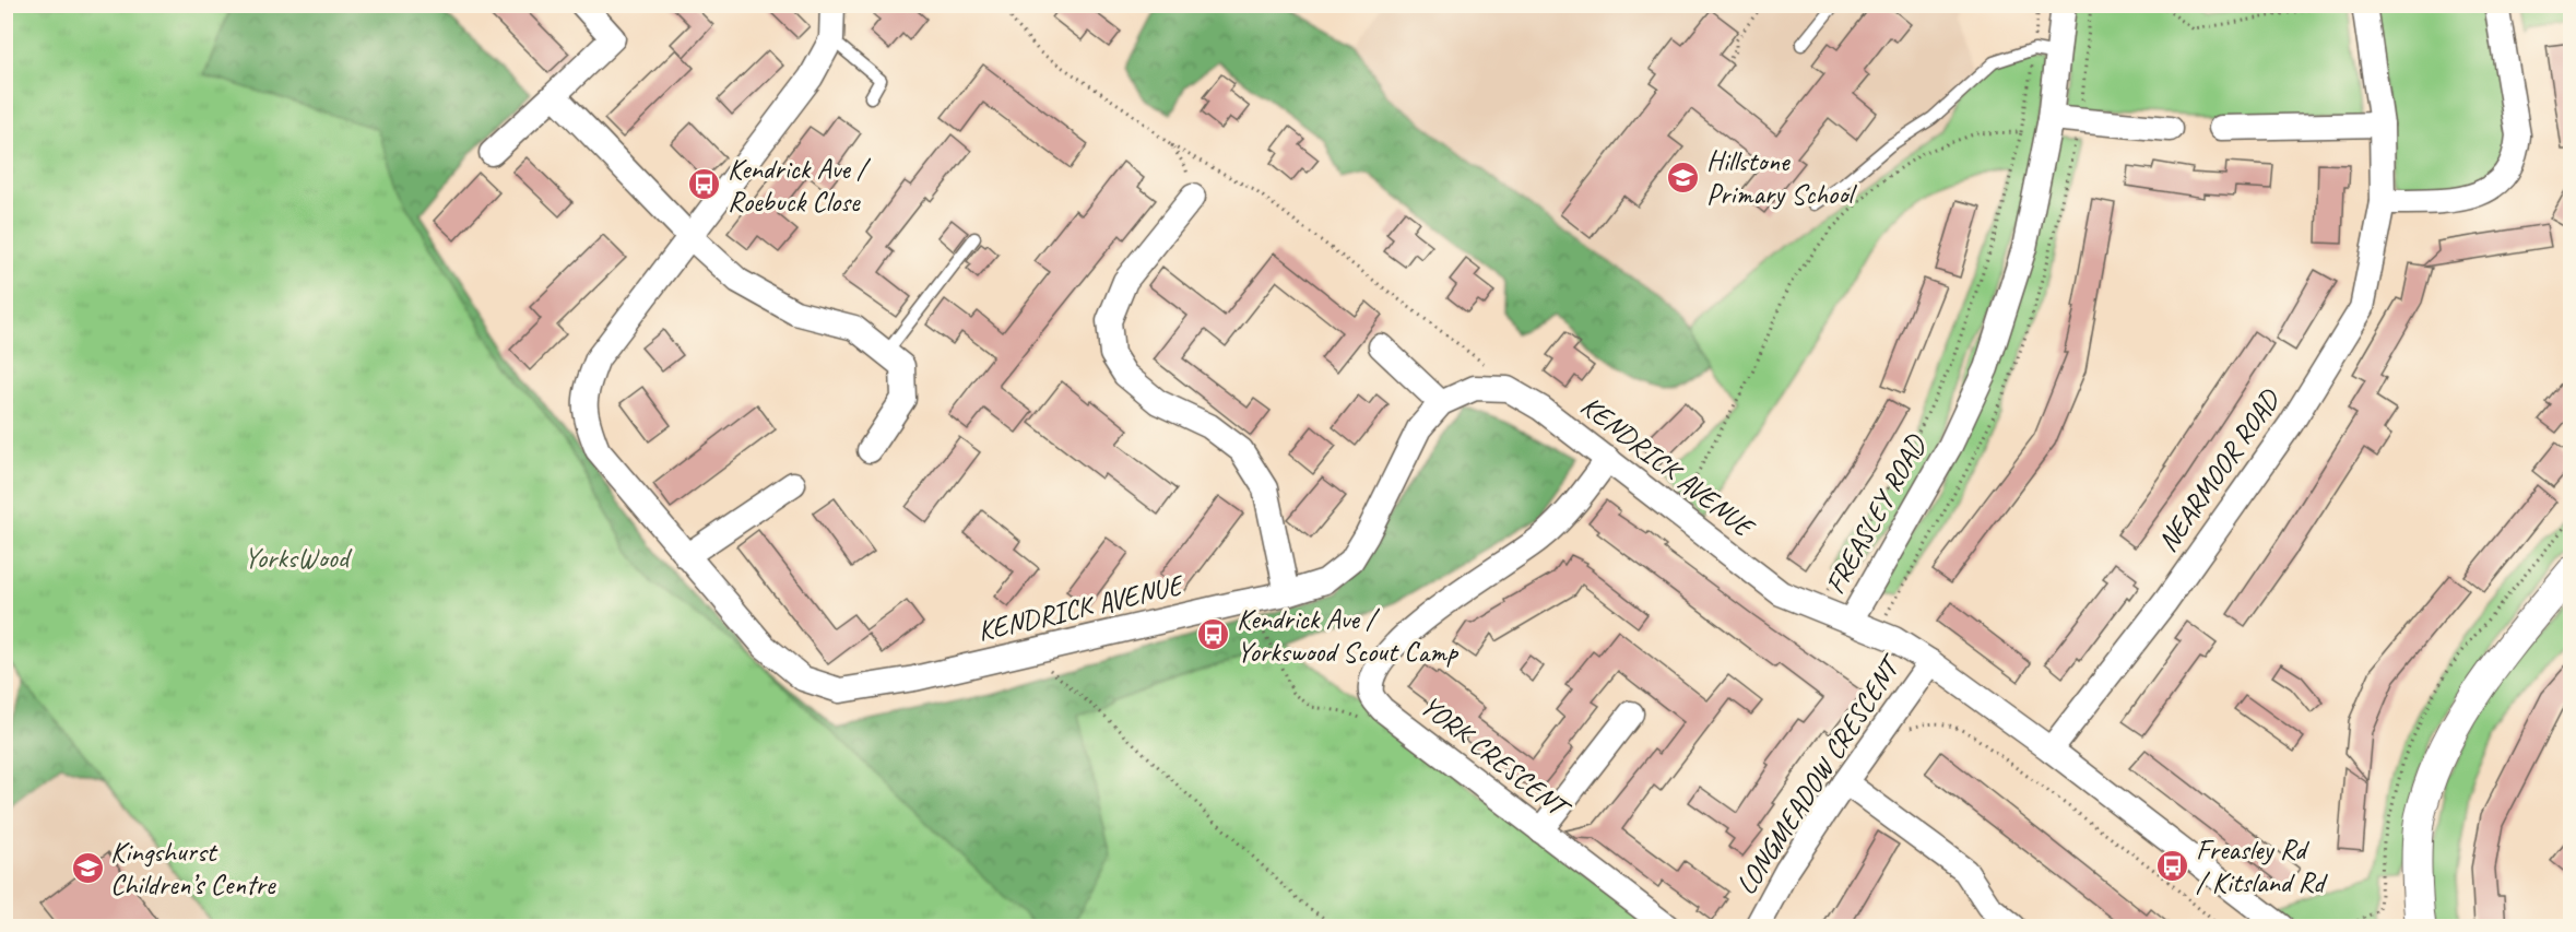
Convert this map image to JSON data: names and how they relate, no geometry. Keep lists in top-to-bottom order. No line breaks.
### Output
{"streets":{"street":["KENDRICK AVENUE","NEARMOOR ROAD","FREASLEY ROAD","YORK CRESCENT","LONGMEADOW CRESCENT"]},"crossings":[["KENDRICK AVENUE","FREASLEY ROAD"],["KENDRICK AVENUE","YORK CRESCENT"],["NEARMOOR ROAD","FREASLEY ROAD"],["FREASLEY ROAD","LONGMEADOW CRESCENT"]],"parks":["YorksWood"],"places":{"school or university":["Hillstone Primary School","Kingshurst Children’s Centre"],"bus stop":["Kendrick Ave / Roebuck Close","Kendrick Ave / Yorkswood Scout Camp","Freasley Rd / Kitsland Rd"]}}
